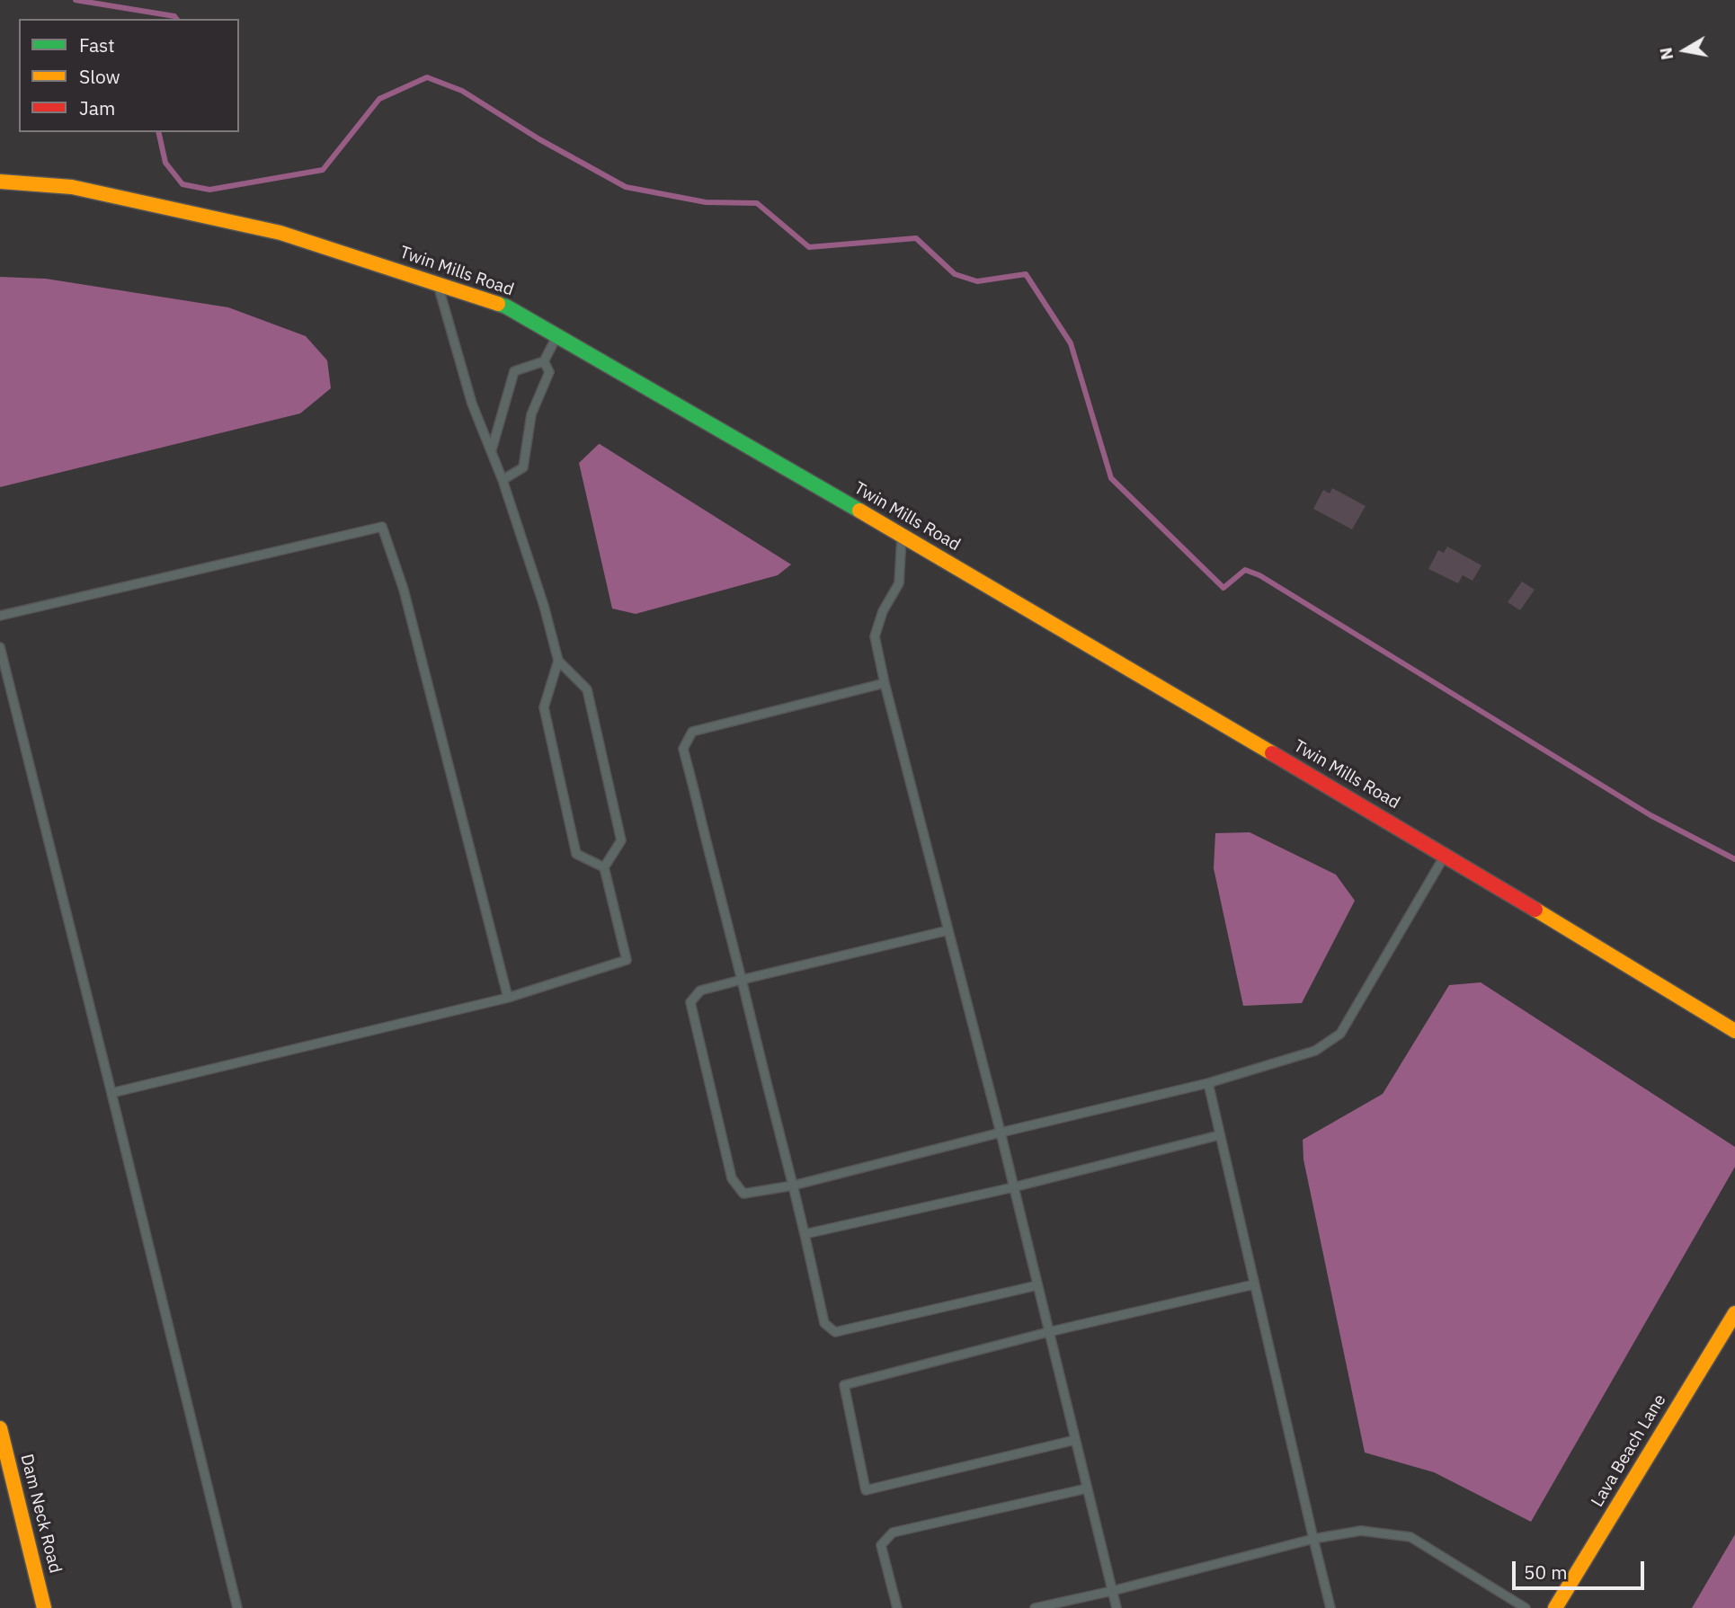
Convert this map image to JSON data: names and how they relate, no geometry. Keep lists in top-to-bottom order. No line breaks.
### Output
{"streets":{"street":["Twin Mills Road","Lava Beach Lane","Dam Neck Road"]},"legend":["Fast","Slow","Jam"],"scale_bar":"50 m","north":"left"}
